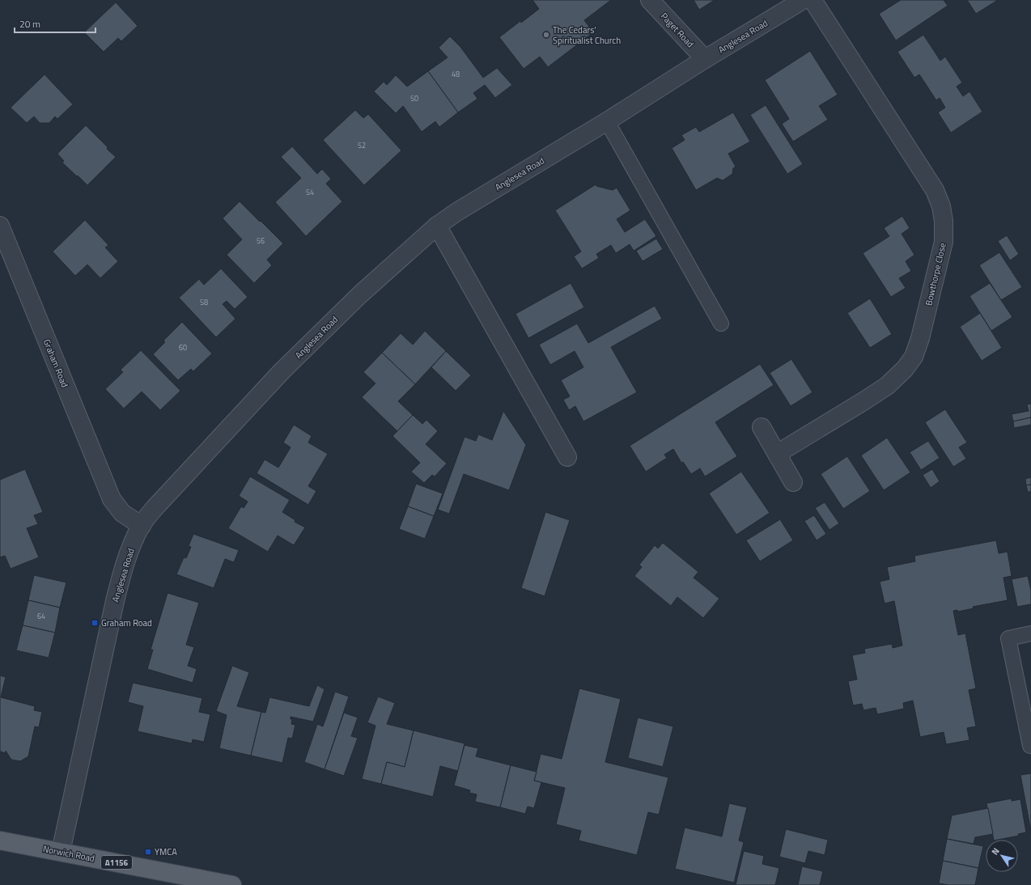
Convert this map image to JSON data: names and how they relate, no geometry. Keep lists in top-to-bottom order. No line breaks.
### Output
{"streets":{"main road":["Norwich Road","A1156"],"street":["Paget Road","Anglesea Road","Bowthorpe Close","Graham Road"]},"crossings":[["Paget Road","Anglesea Road"],["Anglesea Road","Graham Road"],["Anglesea Road","Norwich Road"]],"places":{"other":["The Cedars' Spiritualist Church"],"transit":["Graham Road","YMCA"]},"house_numbers":["48","50","52","54","56","58","60","64"],"scale_bar":"20 m","north":"top left"}
